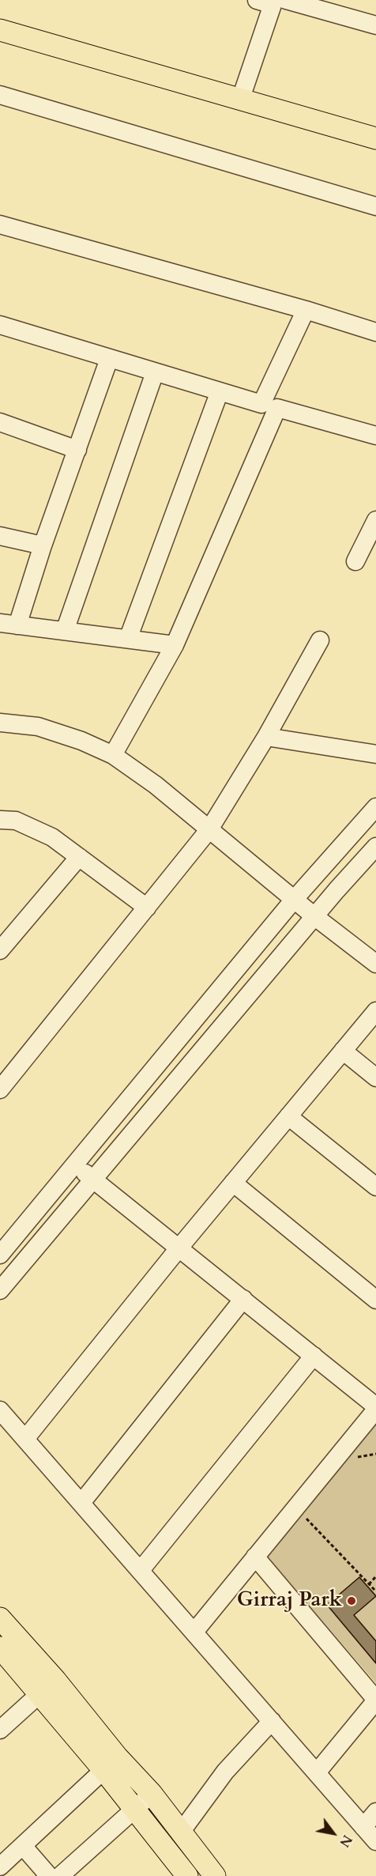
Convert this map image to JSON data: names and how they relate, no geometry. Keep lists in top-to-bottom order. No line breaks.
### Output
{"places":["Girraj Park"],"north":"bottom right"}
